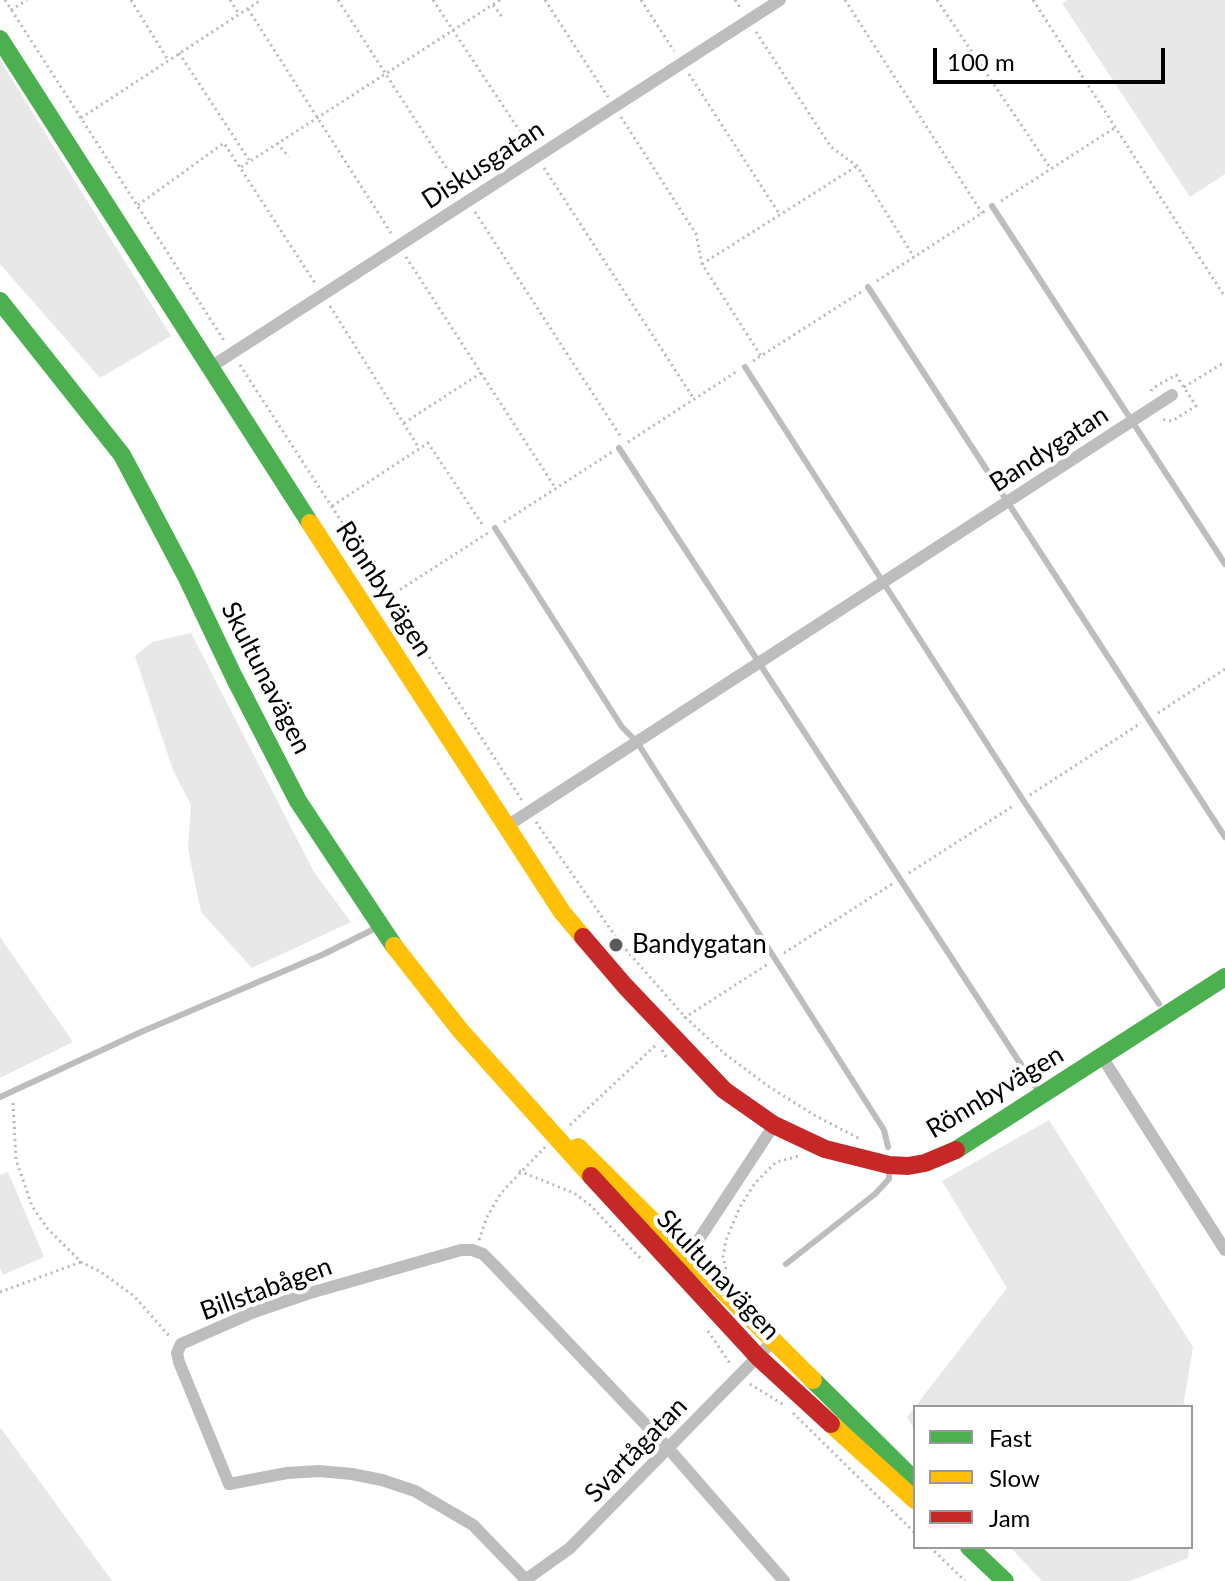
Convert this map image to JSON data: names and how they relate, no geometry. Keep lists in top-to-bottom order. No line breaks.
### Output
{"streets":{"main road":["Rönnbyvägen","Skultunavägen"],"street":["Diskusgatan","Bandygatan","Billstabågen","Svartågatan"]},"crossings":[["Diskusgatan","Rönnbyvägen"],["Bandygatan","Rönnbyvägen"],["Skultunavägen","Svartågatan"],["Billstabågen","Svartågatan"]],"places":["Bandygatan"],"legend":["Fast","Slow","Jam"],"scale_bar":"100 m"}
